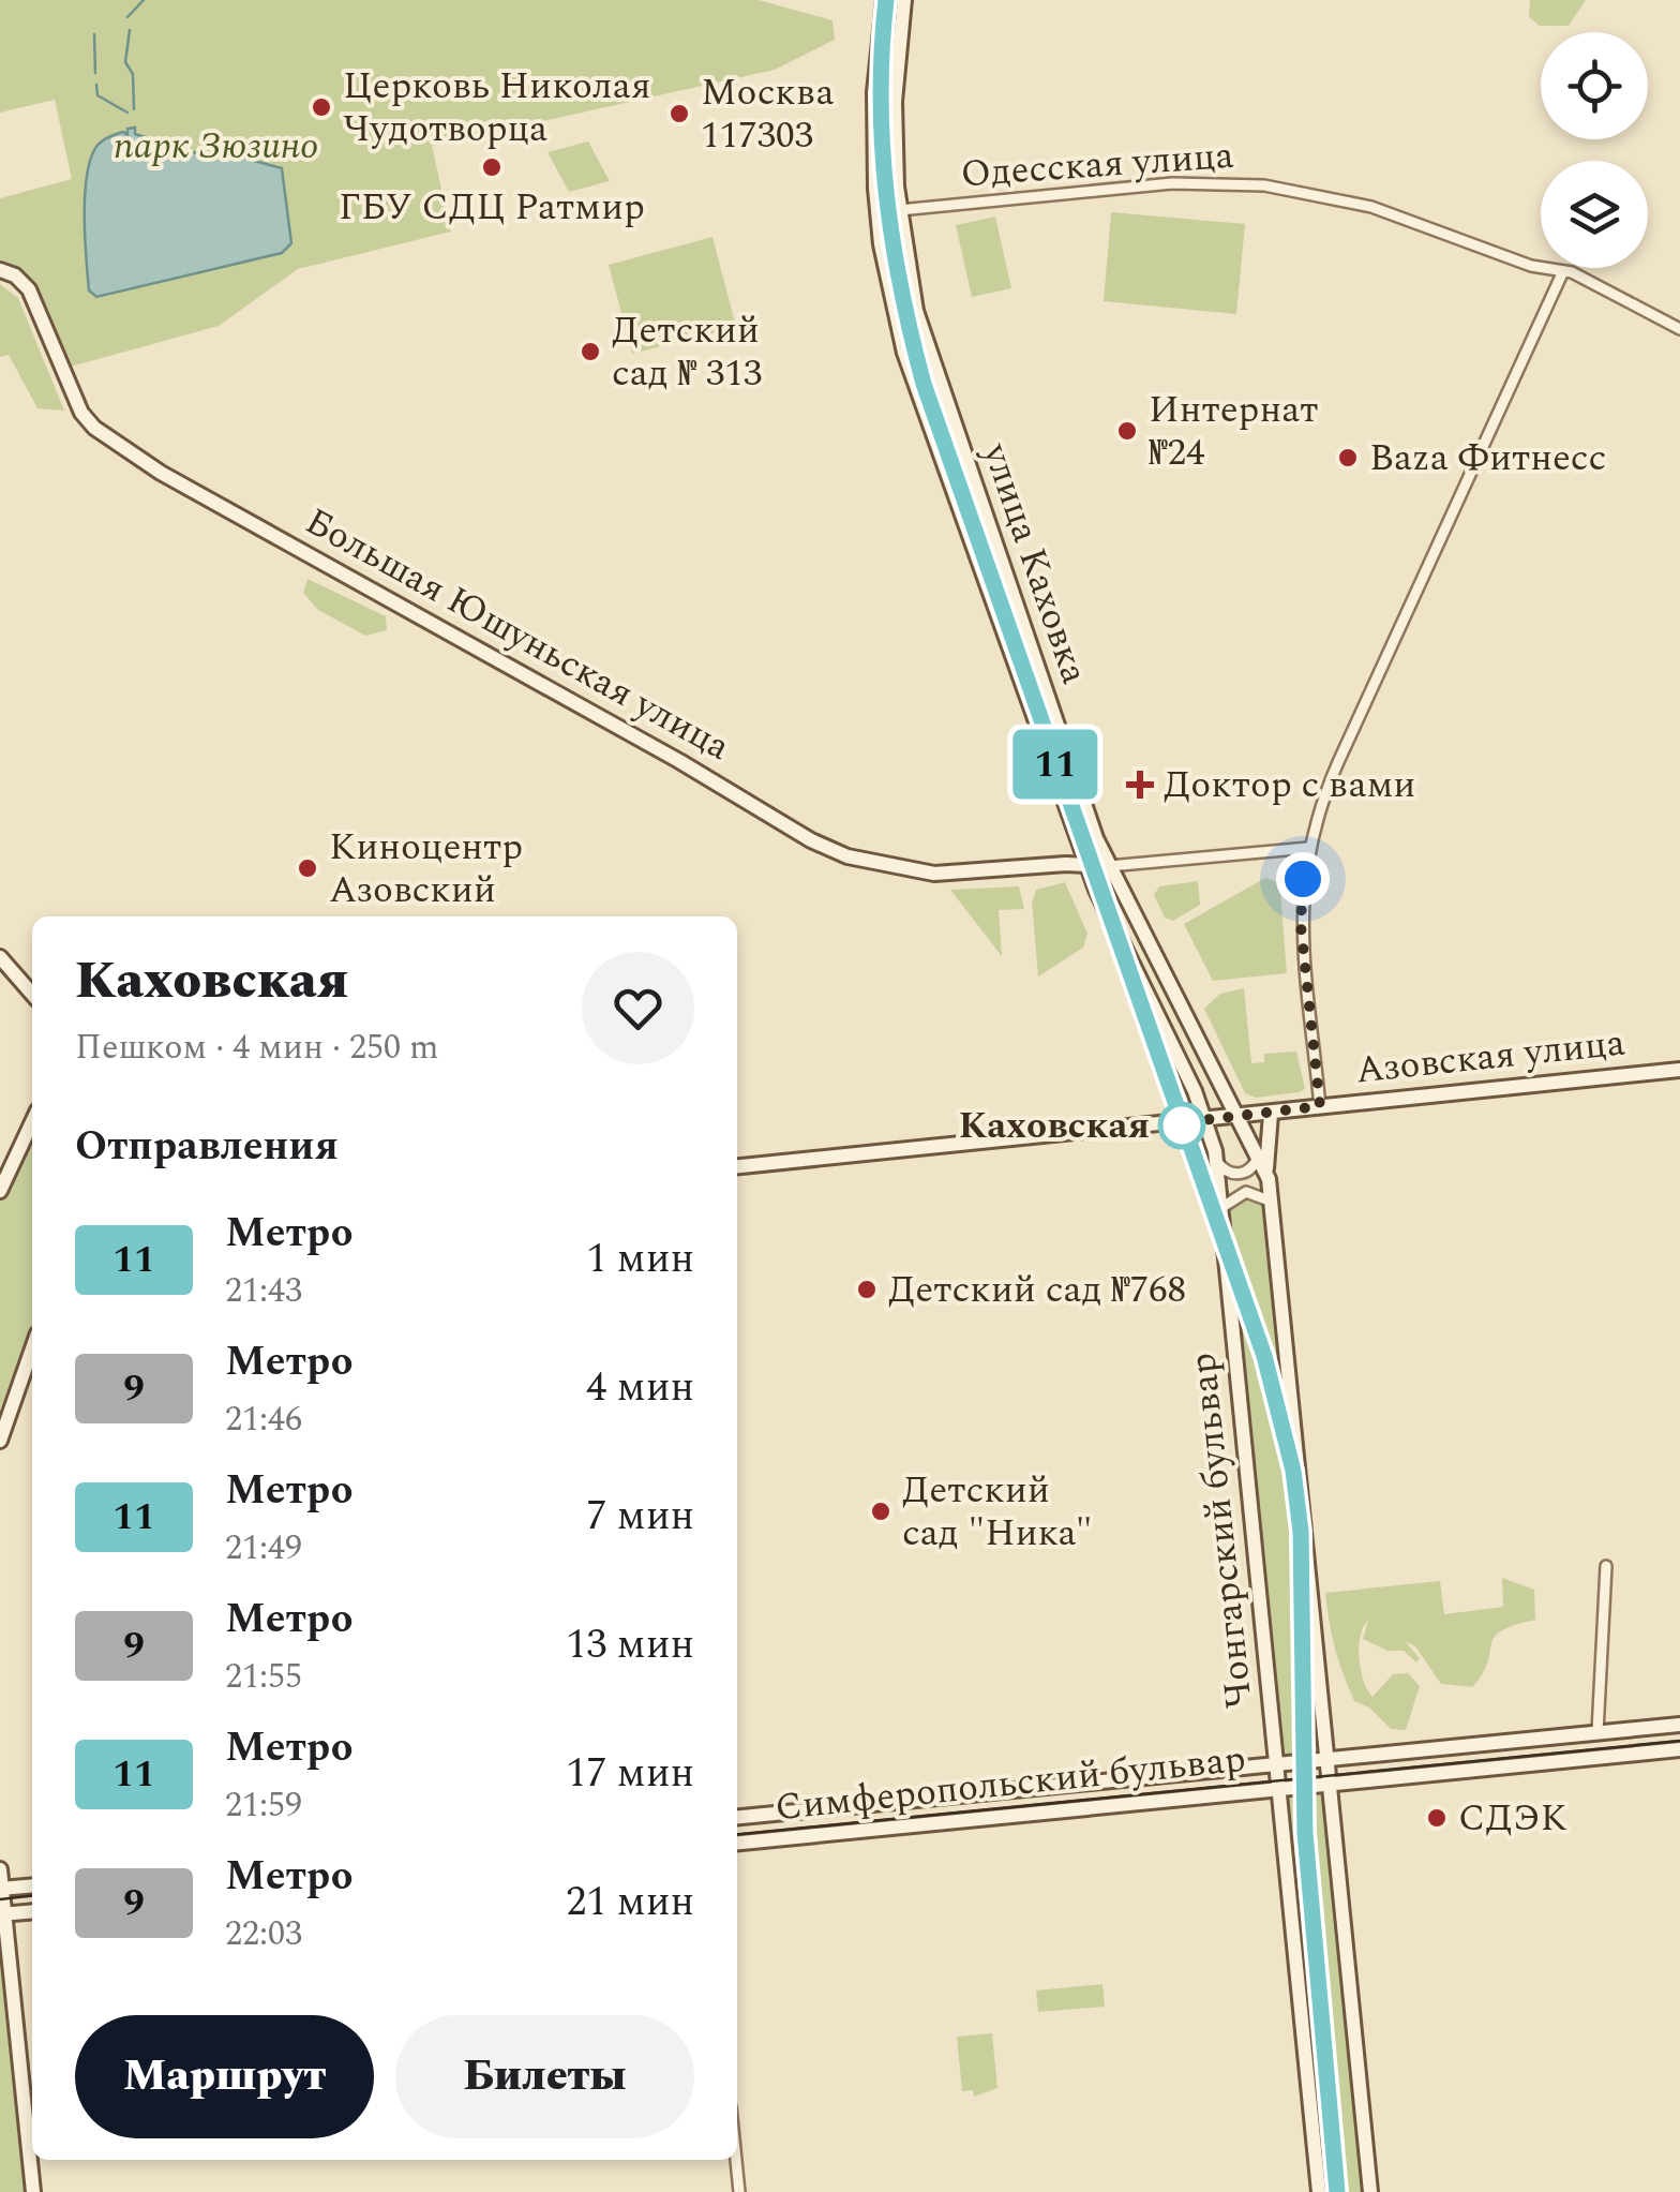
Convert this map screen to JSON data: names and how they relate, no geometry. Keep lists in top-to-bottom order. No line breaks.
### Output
{"streets":{"main road":["улица Каховка","Большая Юшуньская улица","Азовская улица","Чонгарский бульвар","Симферопольский бульвар"],"street":["Одесская улица"]},"crossings":[["Одесская улица","улица Каховка"],["улица Каховка","Большая Юшуньская улица"],["улица Каховка","Азовская улица"],["улица Каховка","Чонгарский бульвар"],["Азовская улица","Чонгарский бульвар"],["Чонгарский бульвар","Симферопольский бульвар"]],"parks":["парк Зюзино"],"places":{"other":["Церковь Николая Чудотворца","Москва 117303","ГБУ СДЦ Ратмир","Детский сад № 313","Интернат №24","Baza Фитнесс","Киноцентр Азовский","Каховская","Детский сад №768","Детский сад \"Ника\"","СДЭК"],"health":["Доктор с вами"]},"lines":["metro line 11"],"page":{"on_map":"11","heading":[["Каховская","Пешком · 4 мин · 250 m"],"Отправления"],"list":[{"mark":"11","name":"Метро","note":"21:43","value":"1 мин"},{"mark":"9","name":"Метро","note":"21:46","value":"4 мин"},{"mark":"11","name":"Метро","note":"21:49","value":"7 мин"},{"mark":"9","name":"Метро","note":"21:55","value":"13 мин"},{"mark":"11","name":"Метро","note":"21:59","value":"17 мин"},{"mark":"9","name":"Метро","note":"22:03","value":"21 мин"}],"buttons":["Маршрут","Билеты"]}}
